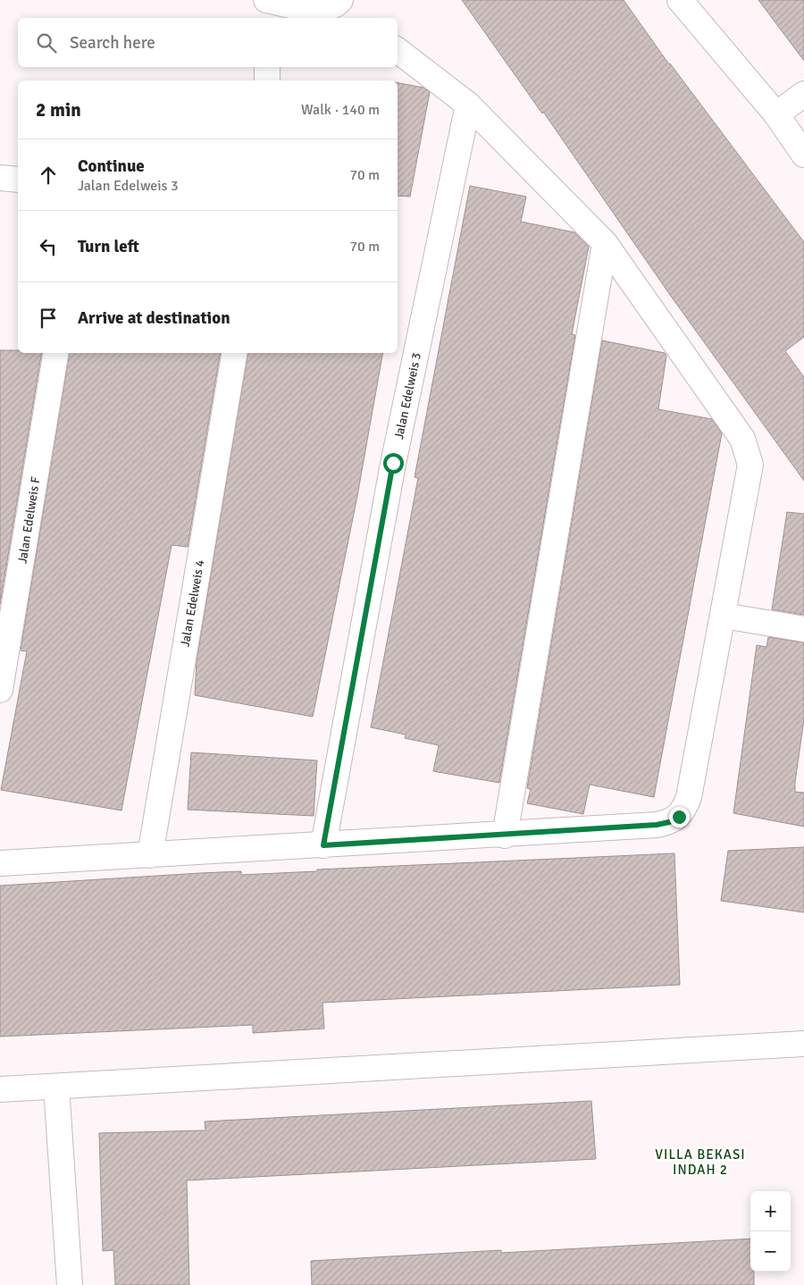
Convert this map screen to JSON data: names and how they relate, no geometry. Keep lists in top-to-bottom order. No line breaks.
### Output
{"streets":{"street":["Jalan Edelweis 3","Jalan Edelweis F","Jalan Edelweis 4"]},"districts":["VILLA BEKASI INDAH 2"],"page":{"search":"Search here","heading":["2 min","Walk · 140 m"],"list":[["Continue","Jalan Edelweis 3","70 m"],["Turn left","70 m"],"Arrive at destination"],"map_buttons":["+","−"]}}
